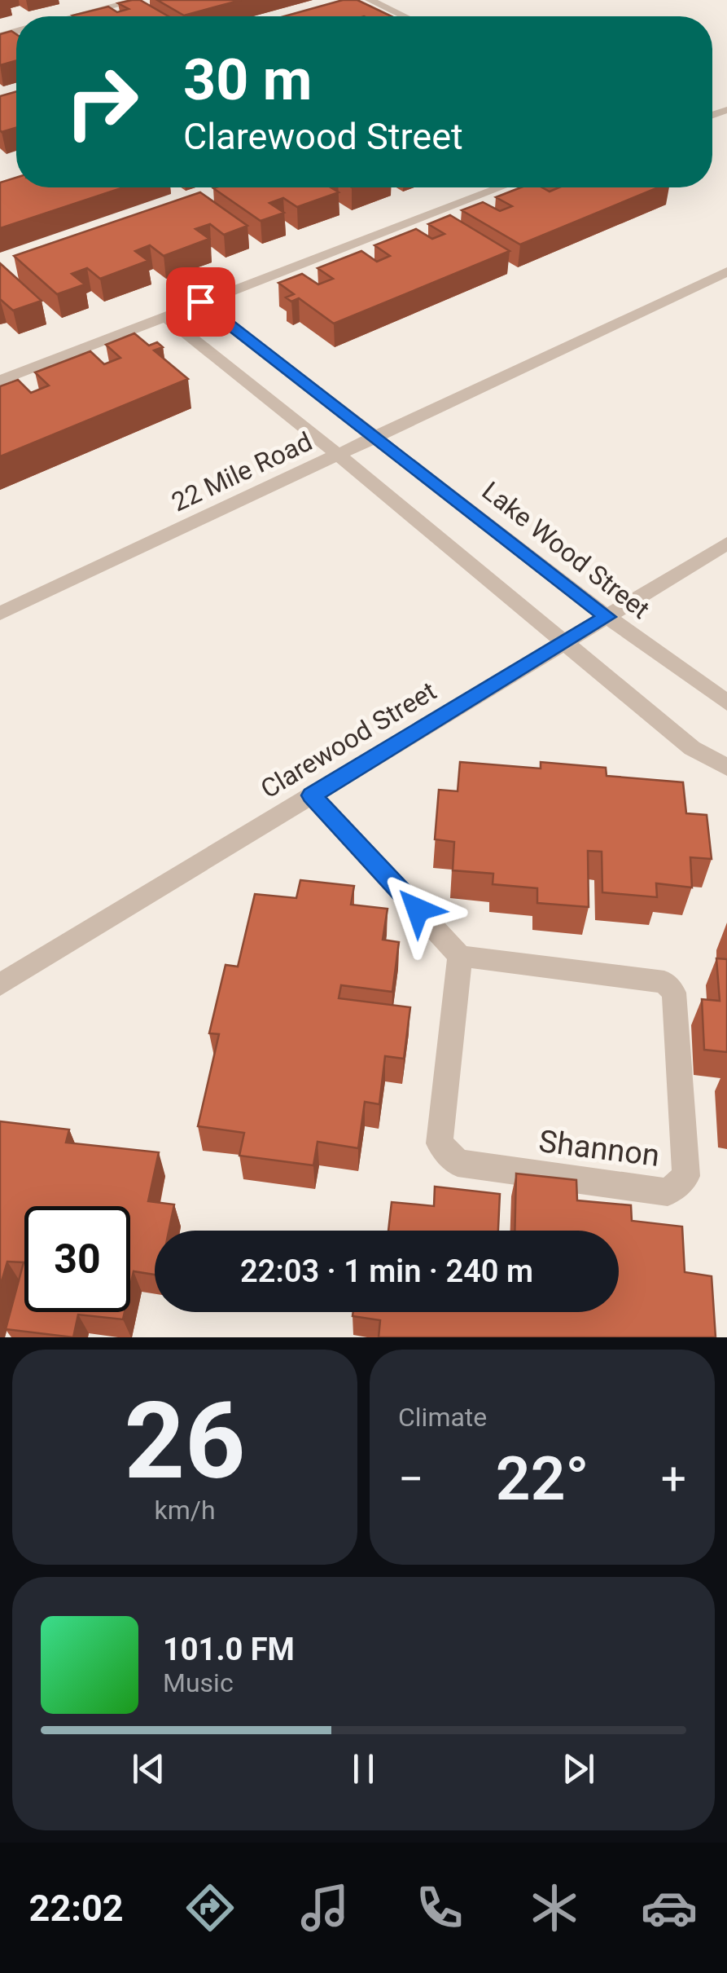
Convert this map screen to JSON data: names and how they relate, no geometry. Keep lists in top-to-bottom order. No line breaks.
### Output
{"streets":{"street":["22 Mile Road","Lake Wood Street","Clarewood Street","Shannon"]},"crossings":[["22 Mile Road","Lake Wood Street"],["Lake Wood Street","Clarewood Street"]],"page":{"turn":["30 m","Clarewood Street"],"limit":"30","trip":"22:03 · 1 min · 240 m","tile":[["26","km/h"],"Climate"],"heat":["−","22°","+"],"song":["101.0 FM","Music"],"tabs":"22:02"}}
